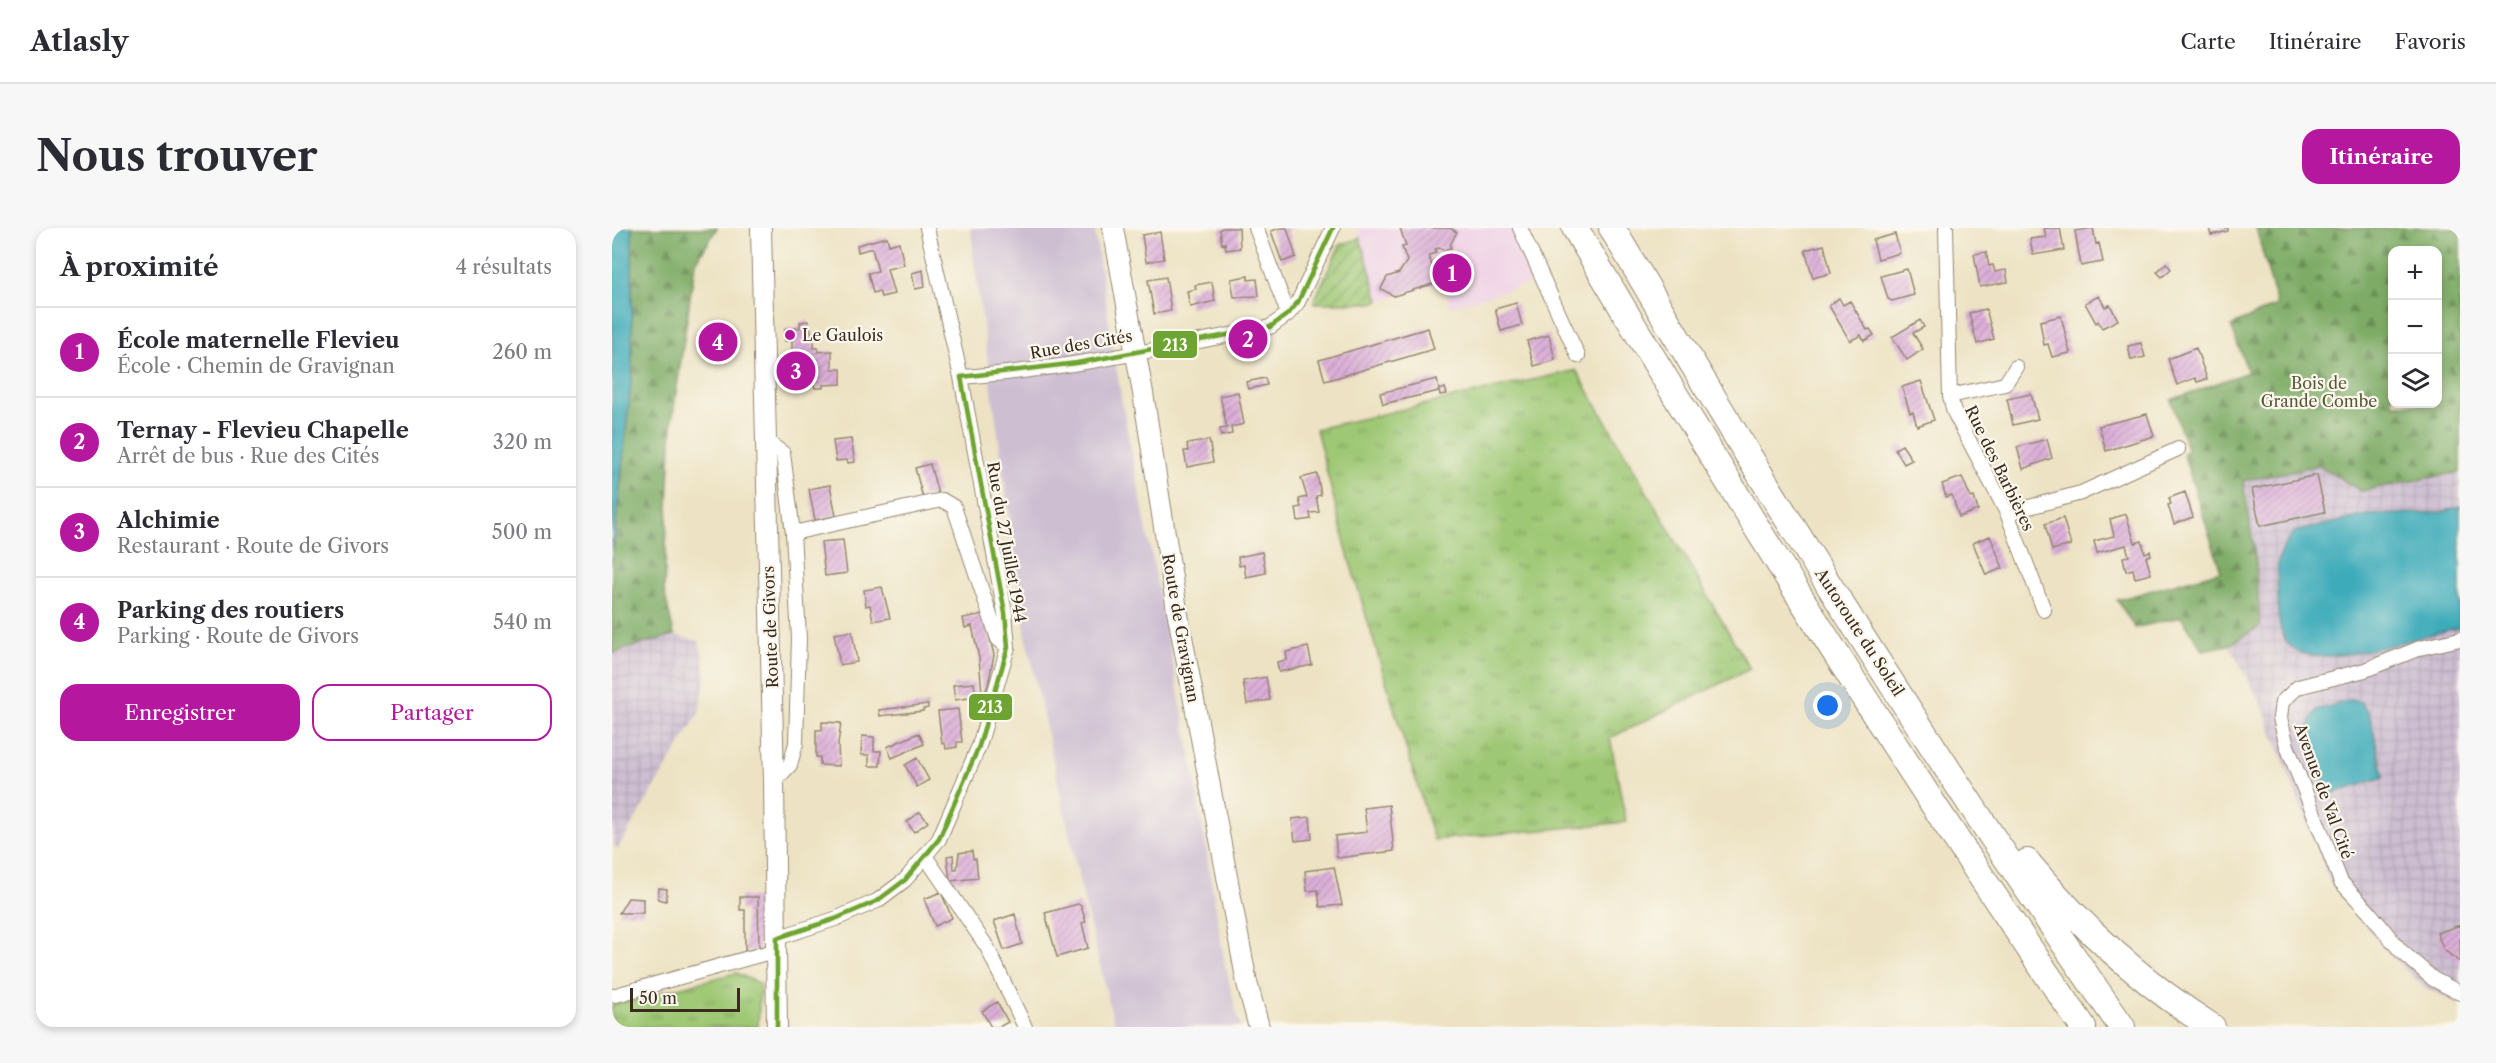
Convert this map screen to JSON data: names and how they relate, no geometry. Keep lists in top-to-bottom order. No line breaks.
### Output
{"streets":{"highway":["Autoroute du Soleil"],"street":["Rue des Cités","Rue des Barbières","Rue du 27 Juillet 1944","Route de Givors","Route de Gravignan","Avenue de Val Cité"]},"crossings":[["Rue des Cités","Rue du 27 Juillet 1944"],["Rue des Cités","Route de Gravignan"],["Rue du 27 Juillet 1944","Route de Givors"]],"parks":["Bois de Grande Combe"],"places":["Le Gaulois"],"lines":["transit line 213"],"scale_bar":"50 m","page":{"header":"Atlasly","nav":["Carte","Itinéraire","Favoris"],"buttons":["Itinéraire",["Enregistrer","Partager"]],"title":"Nous trouver","heading":["À proximité","4 résultats"],"map_buttons":["+","−"],"pins":["1","2","4","3"],"list":[{"mark":"1","name":"École maternelle Flevieu","note":"École · Chemin de Gravignan","value":"260 m"},{"mark":"2","name":"Ternay - Flevieu Chapelle","note":"Arrêt de bus · Rue des Cités","value":"320 m"},{"mark":"3","name":"Alchimie","note":"Restaurant · Route de Givors","value":"500 m"},{"mark":"4","name":"Parking des routiers","note":"Parking · Route de Givors","value":"540 m"}],"scale":"50 m"}}
